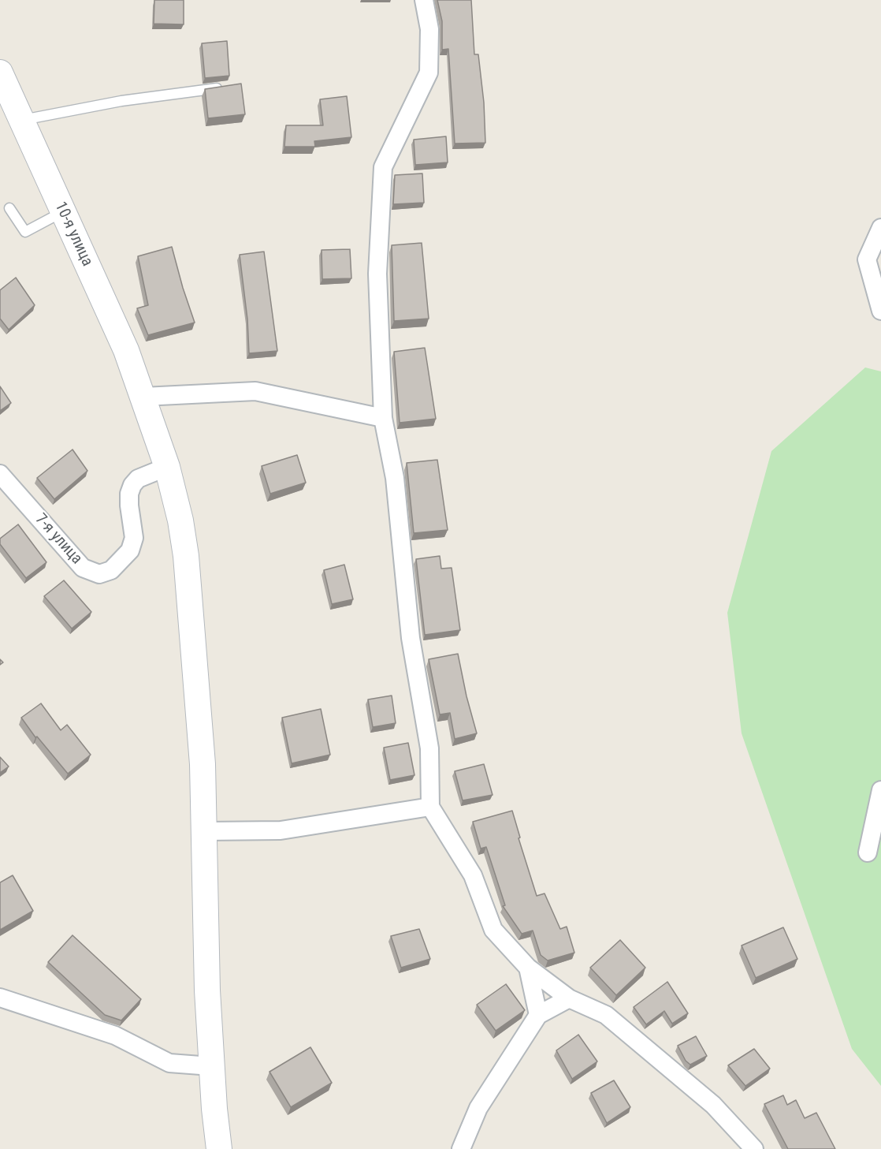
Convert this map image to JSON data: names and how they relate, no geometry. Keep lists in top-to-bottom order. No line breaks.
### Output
{"streets":{"street":["10-я улица","7-я улица"]},"crossings":[["10-я улица","7-я улица"]]}
